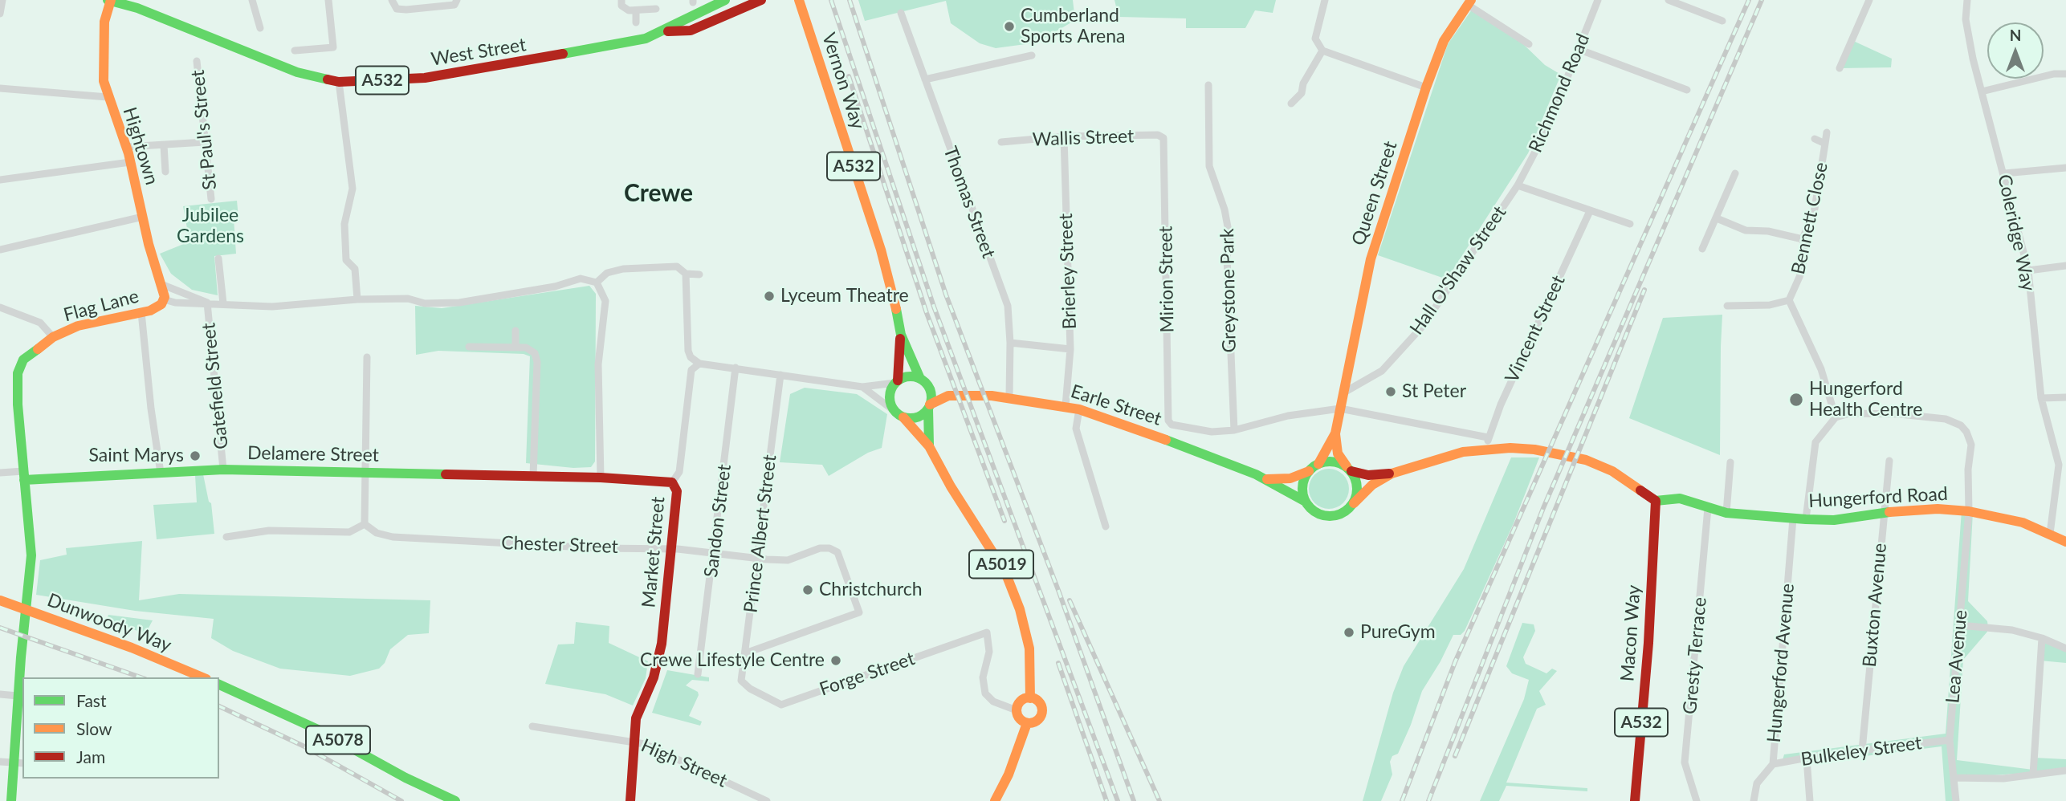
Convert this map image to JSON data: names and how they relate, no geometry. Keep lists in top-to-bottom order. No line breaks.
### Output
{"streets":{"main road":["West Street","A532","Vernon Way","Hightown","Queen Street","Flag Lane","Earle Street","Delamere Street","Hungerford Road","Market Street","A5019","Dunwoody Way","Macon Way","A5078"],"street":["Richmond Road","St Paul's Street","Wallis Street","Thomas Street","Bennett Close","Coleridge Way","Hall O'Shaw Street","Brierley Street","Mirion Street","Greystone Park","Vincent Street","Gatefield Street","Sandon Street","Prince Albert Street","Chester Street","Buxton Avenue","Gresty Terrace","Lea Avenue","Hungerford Avenue","Forge Street","Bulkeley Street","High Street"]},"crossings":[["West Street","Hightown"],["Vernon Way","Earle Street"],["Vernon Way","A5019"],["Richmond Road","Hall O'Shaw Street"],["Wallis Street","Brierley Street"],["Wallis Street","Mirion Street"],["Hightown","Flag Lane"],["Queen Street","Hall O'Shaw Street"],["Queen Street","Earle Street"],["Thomas Street","Earle Street"],["Bennett Close","Lea Avenue"],["Coleridge Way","Hungerford Road"],["Brierley Street","Earle Street"],["Mirion Street","Earle Street"],["Greystone Park","Earle Street"],["Flag Lane","Delamere Street"],["Vincent Street","Earle Street"],["Gatefield Street","Delamere Street"],["Earle Street","A5019"],["Delamere Street","Market Street"],["Hungerford Road","Buxton Avenue"],["Hungerford Road","Macon Way"],["Hungerford Road","Gresty Terrace"],["Hungerford Road","Lea Avenue"],["Hungerford Road","Hungerford Avenue"],["Sandon Street","Chester Street"],["Prince Albert Street","Chester Street"],["Prince Albert Street","Forge Street"],["Chester Street","Market Street"],["Market Street","High Street"],["A5019","Forge Street"],["Buxton Avenue","Bulkeley Street"],["Lea Avenue","Bulkeley Street"],["Hungerford Avenue","Bulkeley Street"]],"districts":["Crewe"],"parks":["Jubilee Gardens"],"places":["Cumberland Sports Arena","Lyceum Theatre","St Peter","Hungerford Health Centre","Saint Marys","Christchurch","PureGym","Crewe Lifestyle Centre"],"legend":["Fast","Slow","Jam"],"north":"top"}
